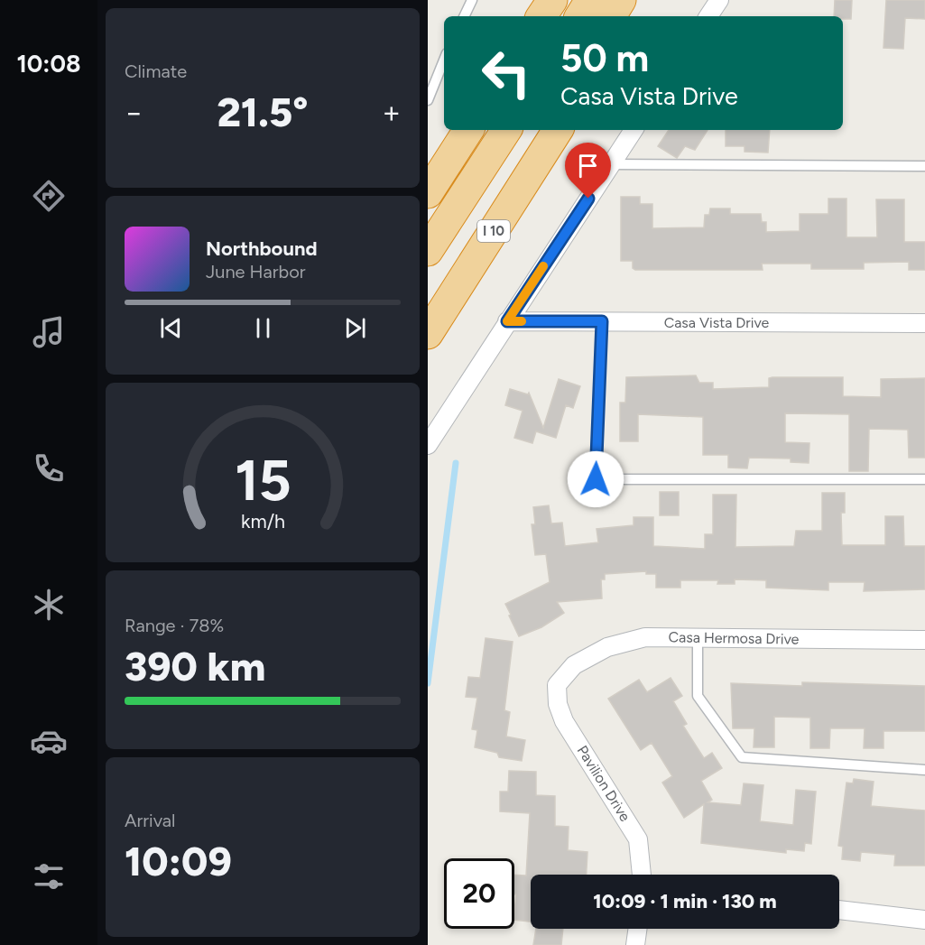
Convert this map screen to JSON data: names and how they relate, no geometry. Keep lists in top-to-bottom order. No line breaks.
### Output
{"streets":{"highway":["I 10"],"street":["Casa Vista Drive","Casa Hermosa Drive","Pavilion Drive"]},"crossings":[["Casa Hermosa Drive","Pavilion Drive"]],"page":{"tabs":"10:08","tile":["Climate",["Range · 78%","390 km"],["Arrival","10:09"]],"turn":["50 m","Casa Vista Drive"],"heat":["−","21.5°","+"],"song":["Northbound","June Harbor"],"limit":"20","trip":"10:09 · 1 min · 130 m","gauge":["15","km/h"]}}
